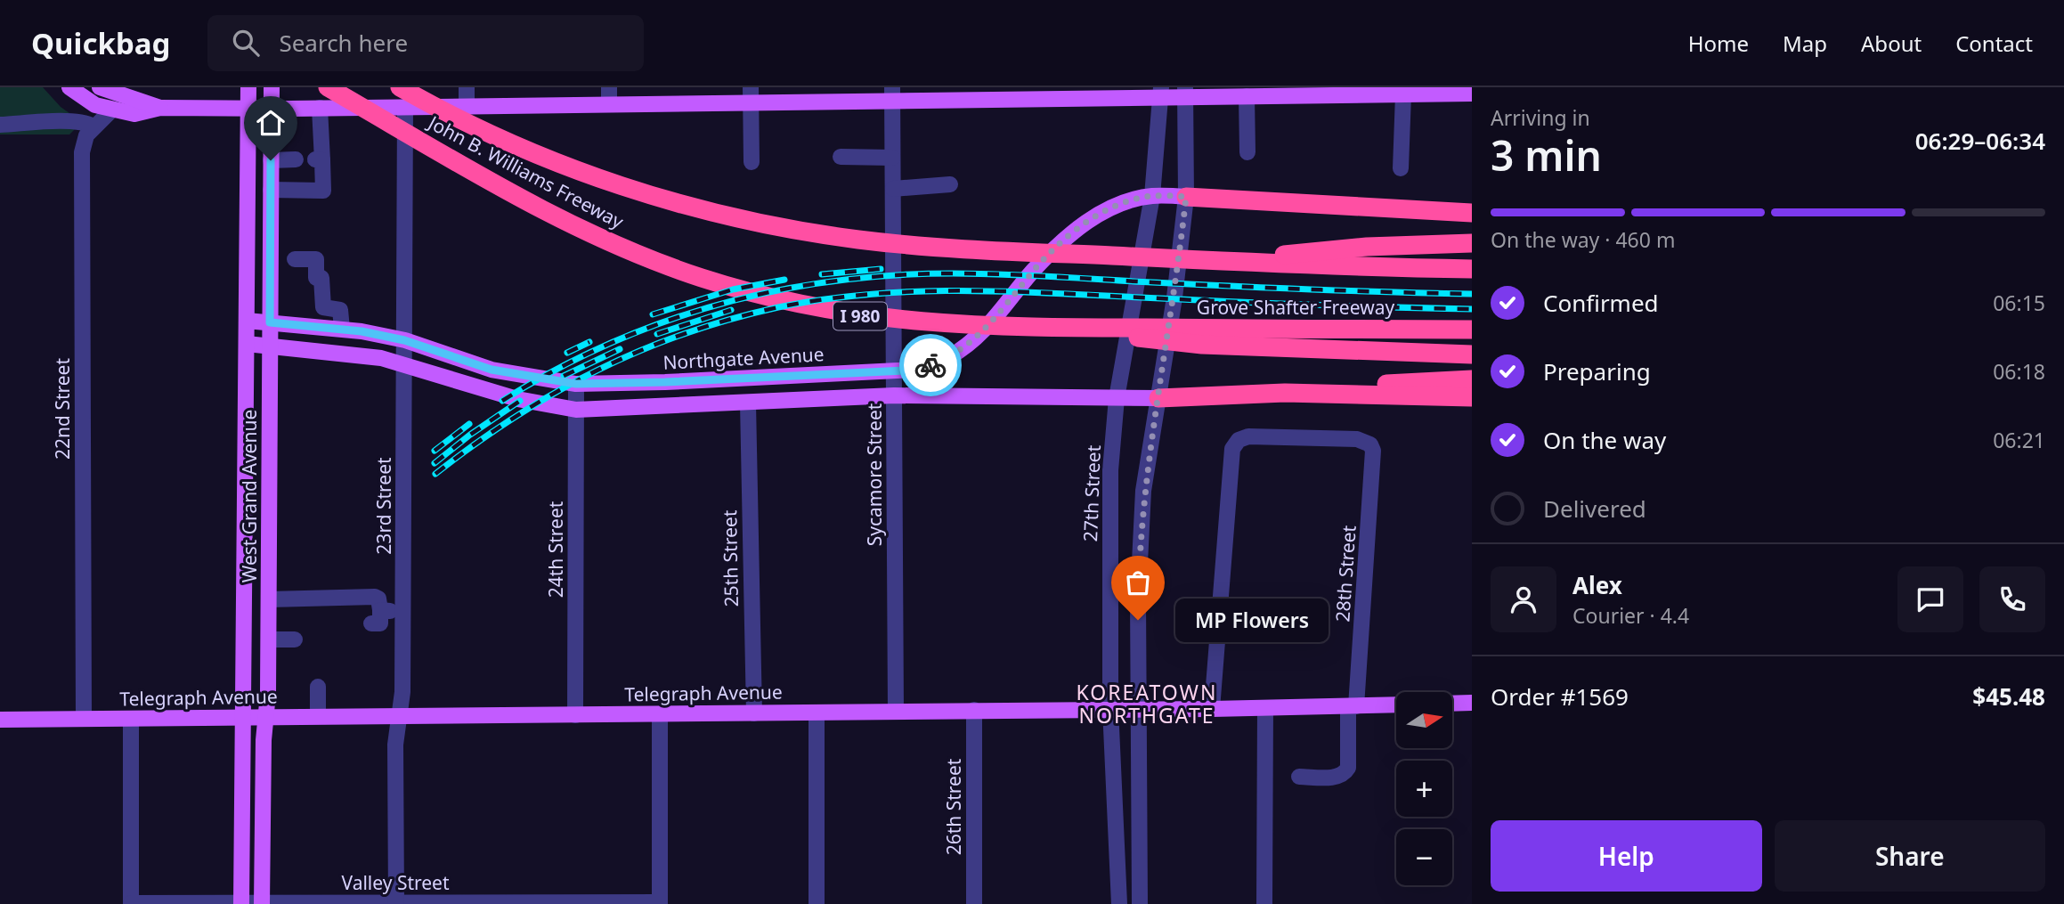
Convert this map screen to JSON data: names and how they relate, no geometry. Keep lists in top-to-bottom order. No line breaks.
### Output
{"streets":{"highway":["John B. Williams Freeway","Grove Shafter Freeway","I 980"],"main road":["Northgate Avenue","West Grand Avenue","Telegraph Avenue"],"street":["22nd Street","Sycamore Street","27th Street","23rd Street","24th Street","25th Street","28th Street","26th Street","Valley Street"]},"crossings":[["John B. Williams Freeway","Grove Shafter Freeway"],["Northgate Avenue","Sycamore Street"],["Northgate Avenue","27th Street"],["Northgate Avenue","West Grand Avenue"],["Northgate Avenue","23rd Street"],["Northgate Avenue","24th Street"],["22nd Street","Telegraph Avenue"],["Sycamore Street","Telegraph Avenue"],["27th Street","Telegraph Avenue"],["West Grand Avenue","Telegraph Avenue"],["West Grand Avenue","Valley Street"],["23rd Street","Telegraph Avenue"],["23rd Street","Valley Street"],["24th Street","Telegraph Avenue"],["25th Street","Telegraph Avenue"],["28th Street","Telegraph Avenue"],["Telegraph Avenue","26th Street"]],"districts":["KOREATOWN NORTHGATE"],"places":["MP Flowers"],"north":"right","page":{"header":"Quickbag","search":"Search here","nav":["Home","Map","About","Contact"],"heading":["3 min","Arriving in","06:29–06:34"],"panel":["Alex","Courier · 4.4","Order #1569","$45.48"],"bar":"On the way · 460 m","list":[["Confirmed","06:15"],["Preparing","06:18"],["On the way","06:21"],"Delivered"],"bubble":"MP Flowers","map_buttons":["+","−"],"buttons":["Help","Share"]}}
